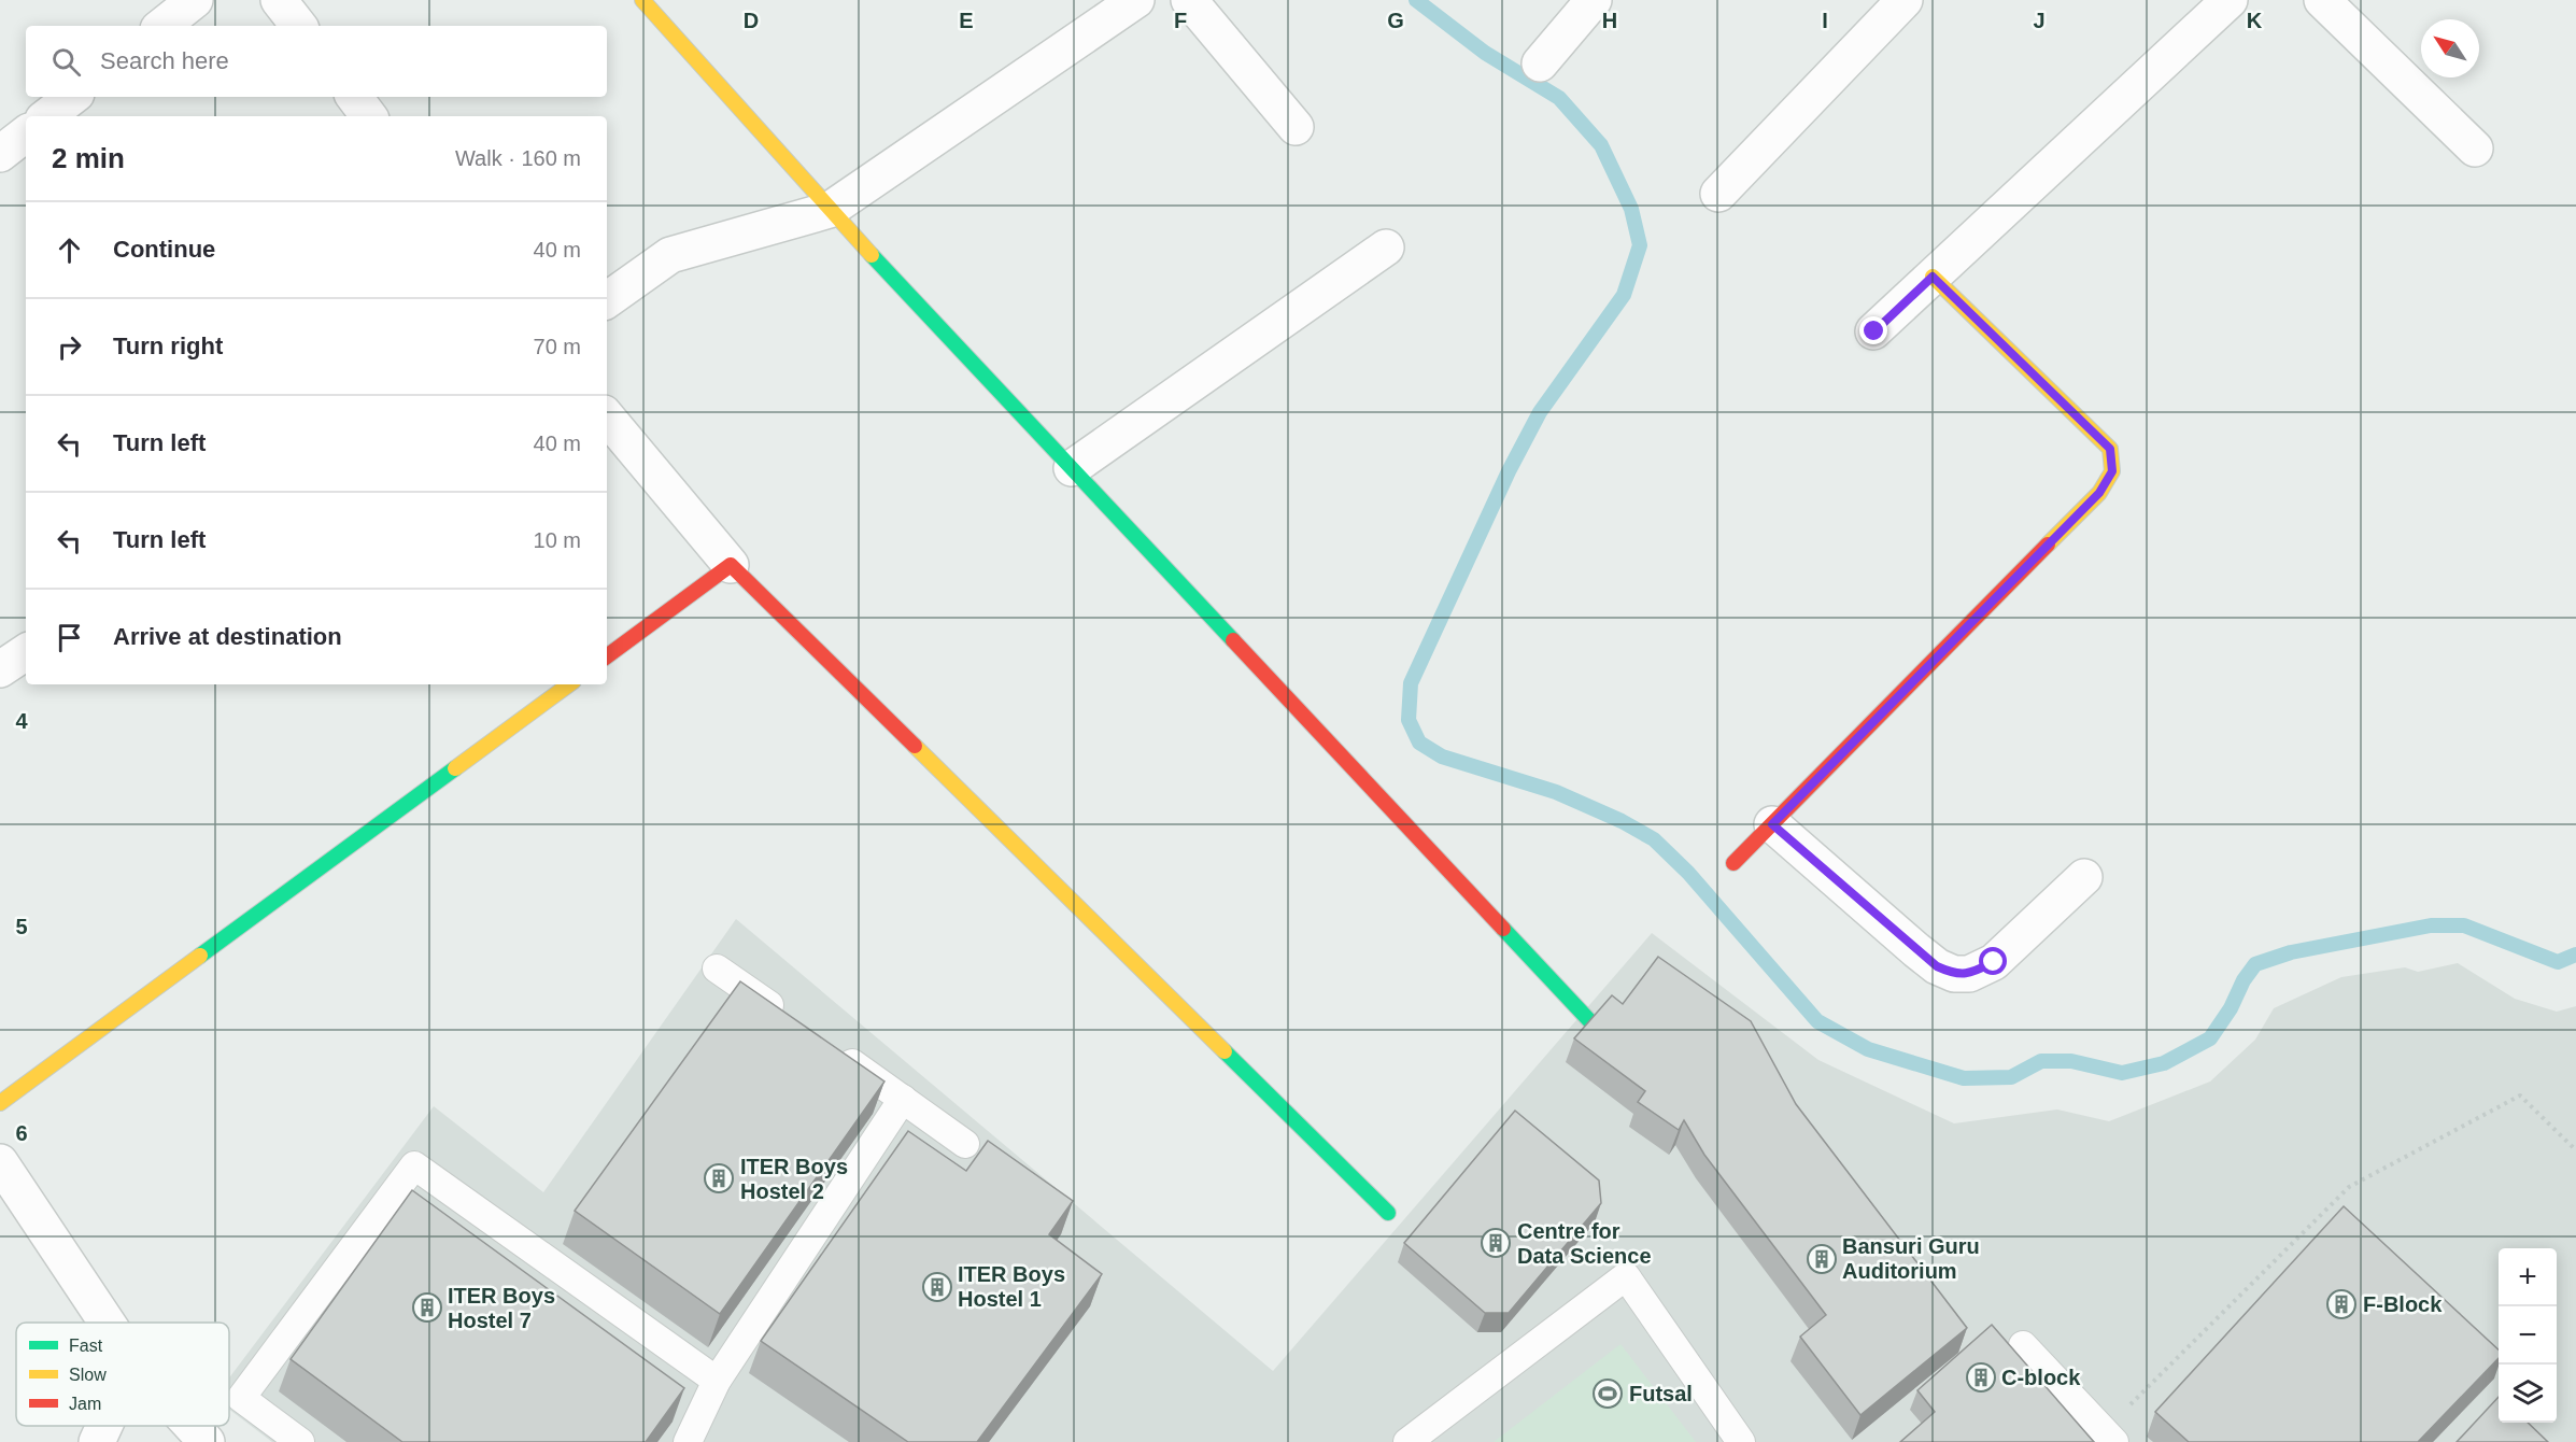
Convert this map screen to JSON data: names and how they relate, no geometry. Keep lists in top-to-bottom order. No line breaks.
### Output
{"places":{"building":["ITER Boys Hostel 2","Centre for Data Science","Bansuri Guru Auditorium","ITER Boys Hostel 1","F-Block","ITER Boys Hostel 7","C-block"],"sports":["Futsal"]},"legend":["Fast","Slow","Jam"],"north":"top left","page":{"search":"Search here","heading":["2 min","Walk · 160 m"],"list":[["Continue","40 m"],["Turn right","70 m"],["Turn left","40 m"],["Turn left","10 m"],"Arrive at destination"],"map_buttons":["+","−"]},"grid":{"columns":["D","E","F","G","H","I","J","K"],"rows":["4","5","6"]}}
